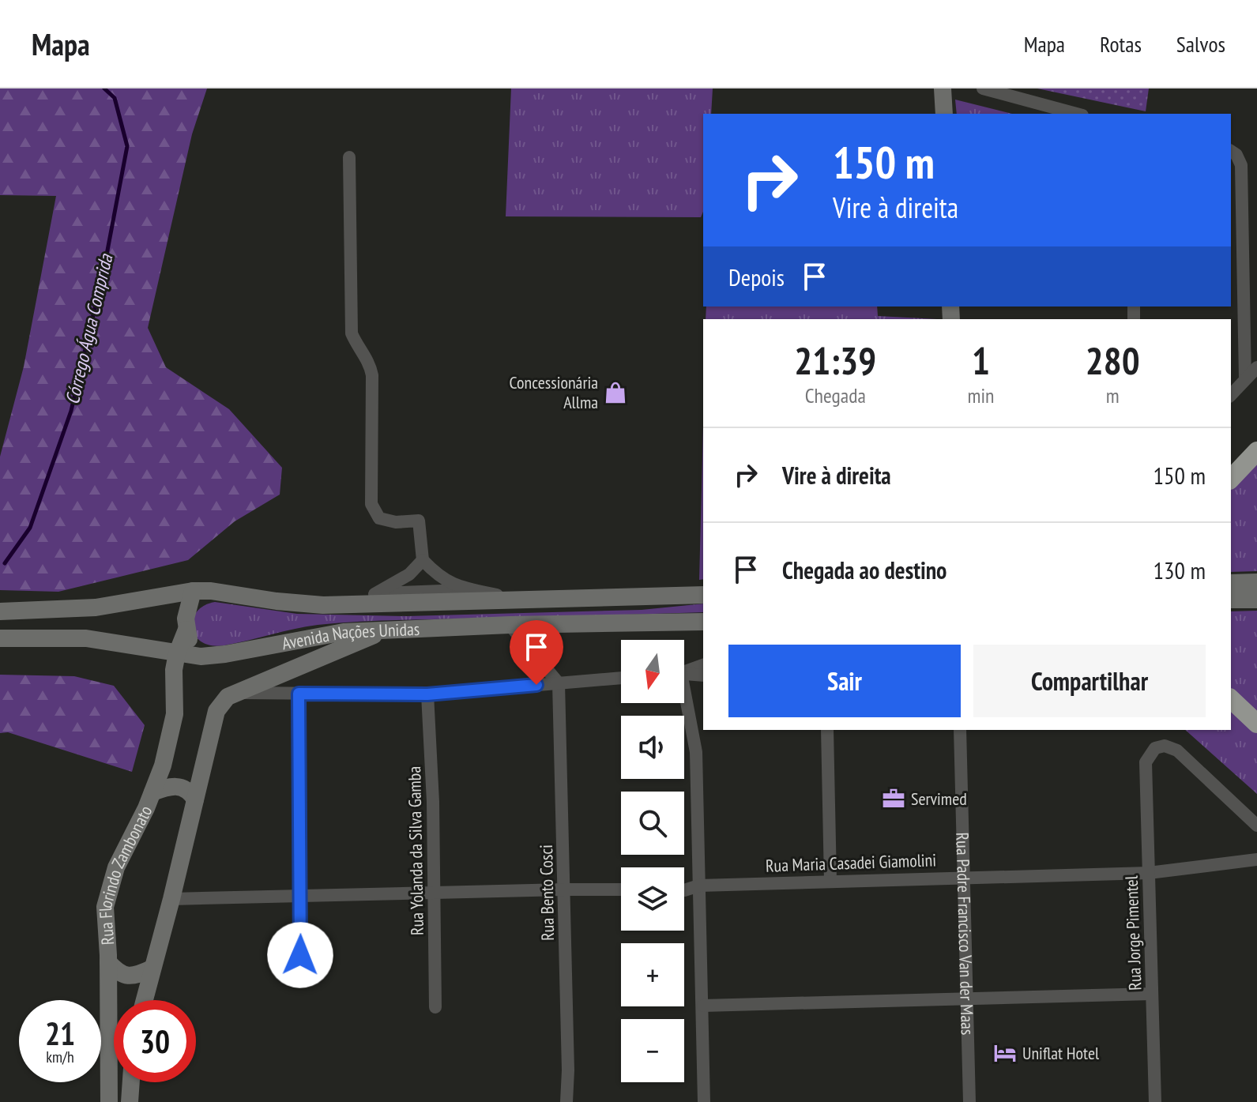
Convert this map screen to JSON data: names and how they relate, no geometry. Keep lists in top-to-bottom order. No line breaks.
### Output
{"streets":{"main road":["Avenida Nações Unidas","Rua Florindo Zambonato"],"street":["Rua Yolanda da Silva Gamba","Rua Maria Casadei Giamolini","Rua Bento Cosci","Rua Jorge Pimentel","Rua Padre Francisco Van der Maas"]},"crossings":[["Avenida Nações Unidas","Rua Florindo Zambonato"],["Rua Maria Casadei Giamolini","Rua Jorge Pimentel"],["Rua Maria Casadei Giamolini","Rua Padre Francisco Van der Maas"]],"water":["Córrego Água Comprida"],"places":{"shop":["Concessionária Allma"],"office":["Servimed"],"hotel":["Uniflat Hotel"]},"north":"bottom","page":{"header":"Mapa","nav":["Mapa","Rotas","Salvos"],"turn":["150 m","Vire à direita"],"then":"Depois","eta":["21:39","Chegada","1","min","280","m"],"list":[{"name":"Vire à direita","value":"150 m"},{"name":"Chegada ao destino","value":"130 m"}],"buttons":["Sair","Compartilhar"],"map_buttons":["+","−"],"speed":"21 km/h","limit":"30"}}
